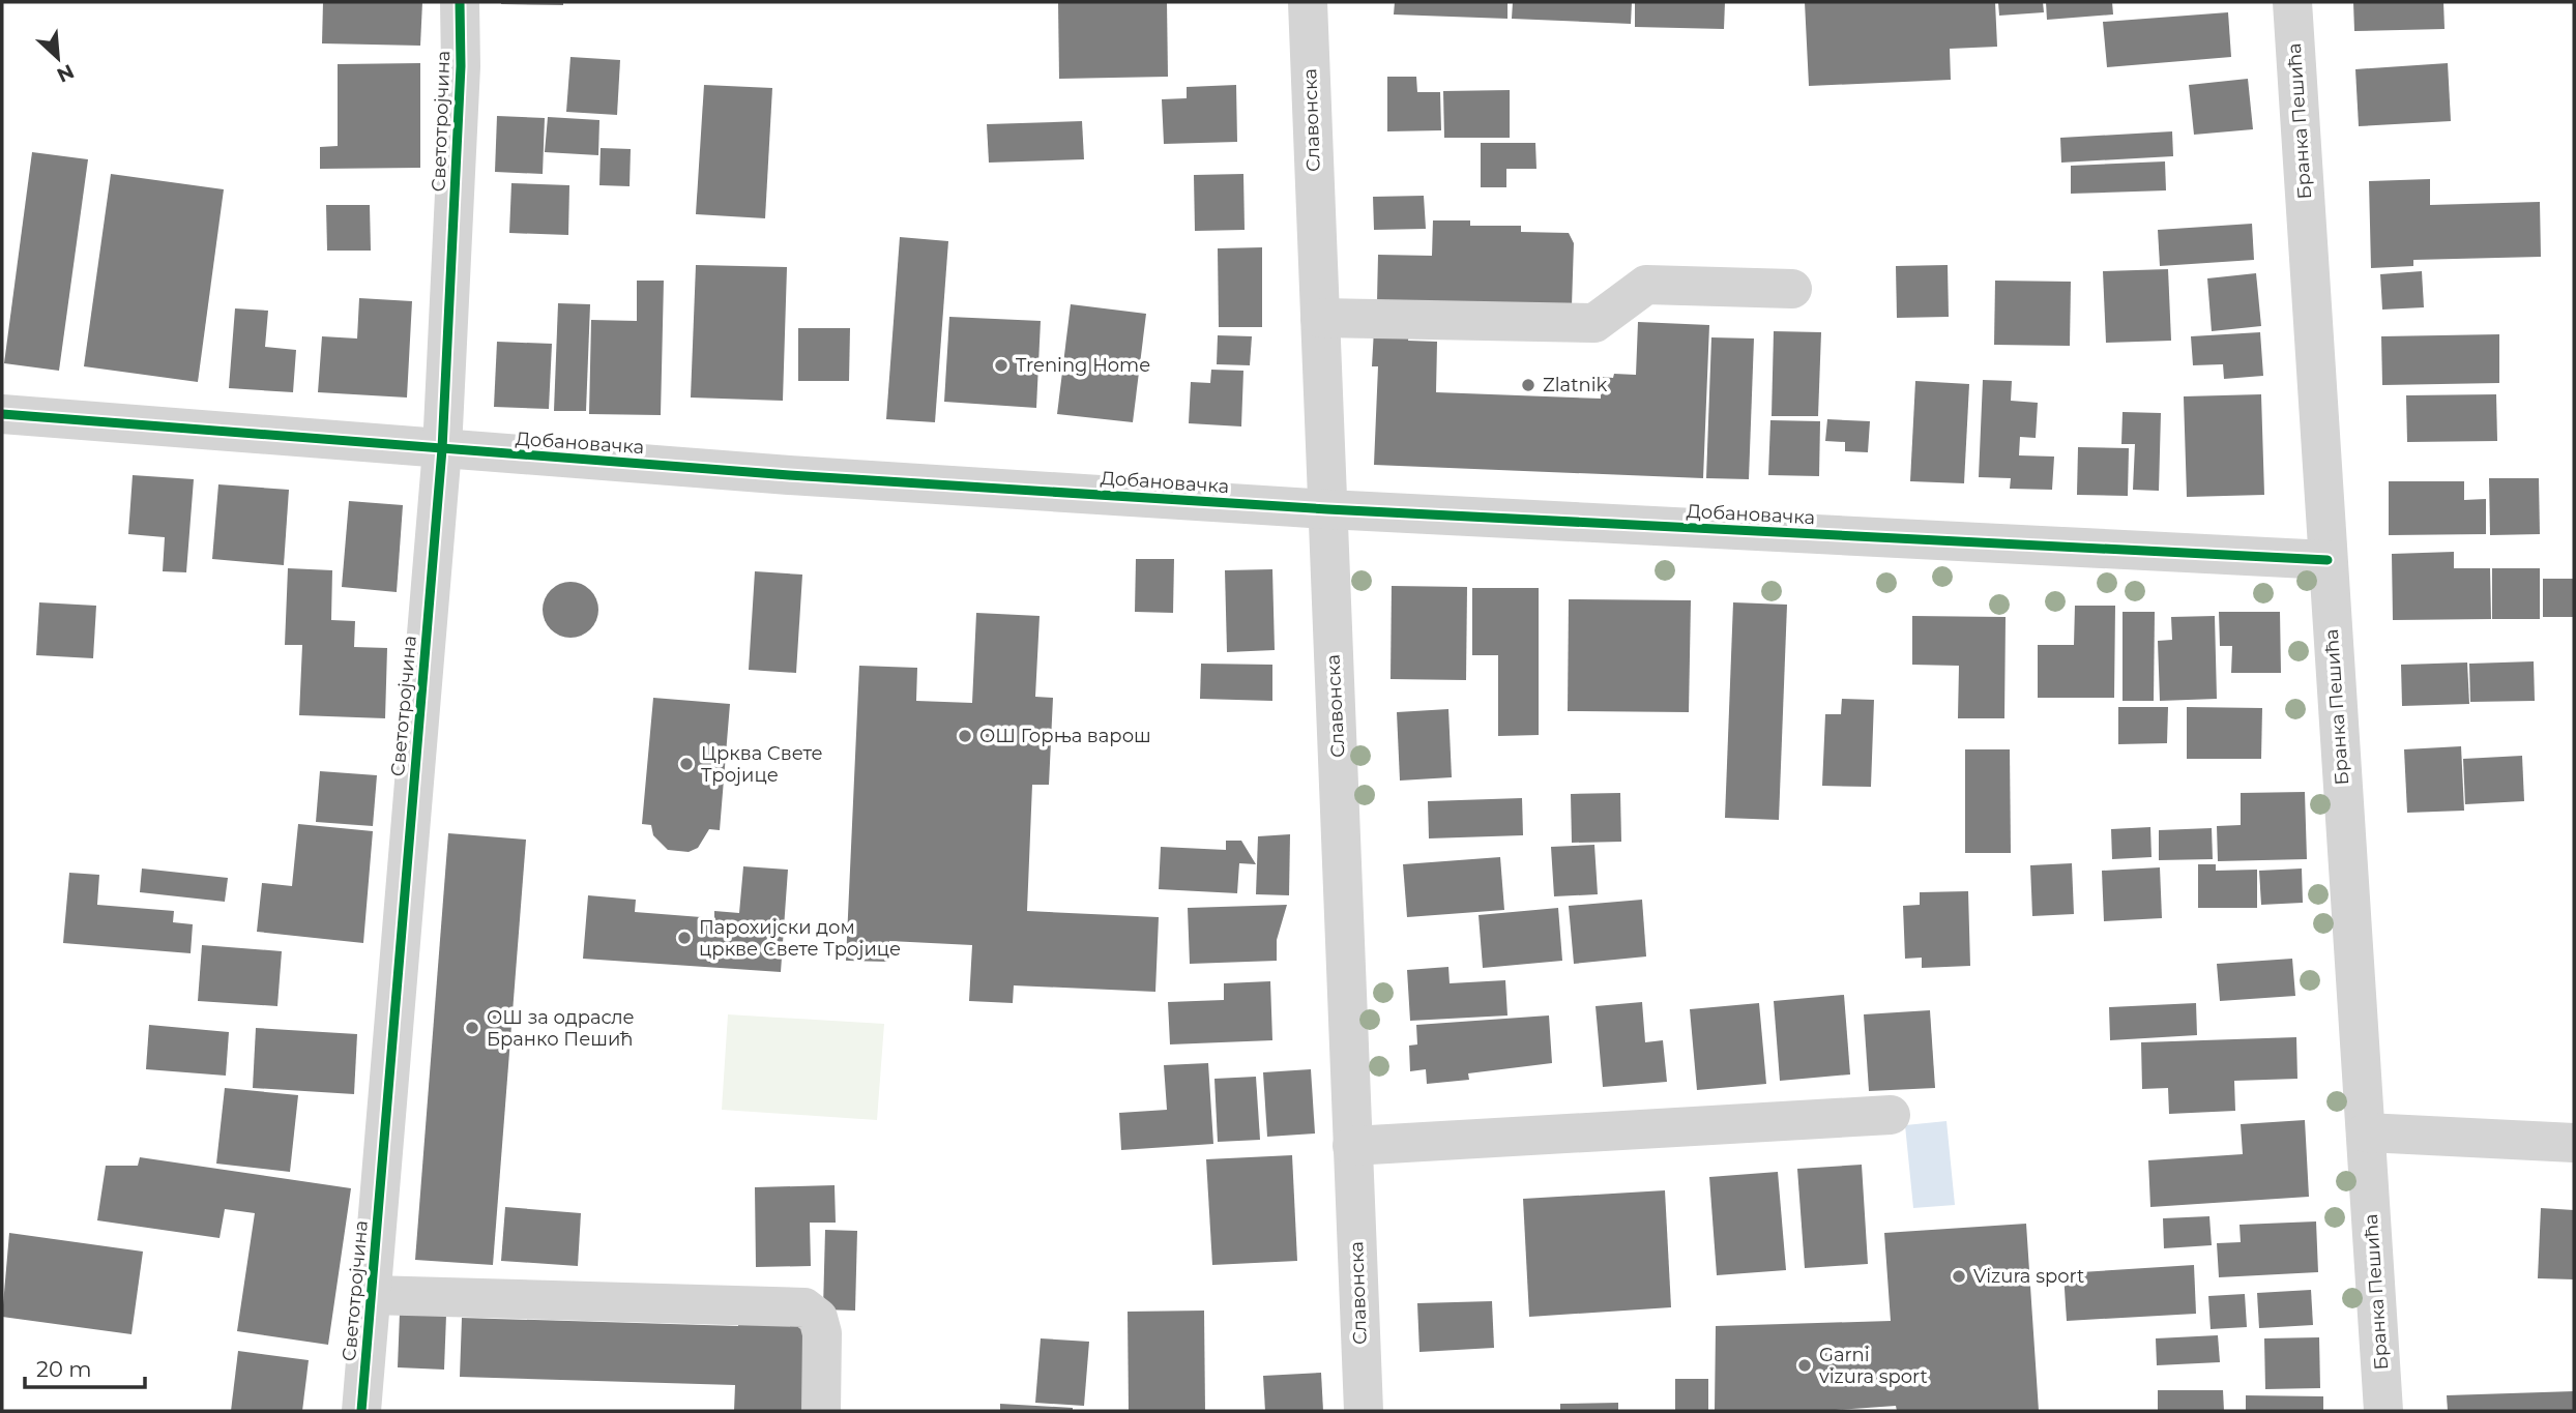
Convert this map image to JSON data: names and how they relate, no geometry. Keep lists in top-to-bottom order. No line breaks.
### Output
{"streets":{"street":["Славонска","Светотројчина","Бранка Пешића","Добановачка"]},"crossings":[["Славонска","Добановачка"],["Светотројчина","Добановачка"],["Бранка Пешића","Добановачка"]],"places":["Trening Home","Zlatnik","ОШ Горња варош","Црква Свете Тројице","Парохијски дом цркве Свете Тројице","ОШ за одрасле Бранко Пешић","Vizura sport","Garni vizura sport"],"scale_bar":"20 m","north":"bottom right"}
